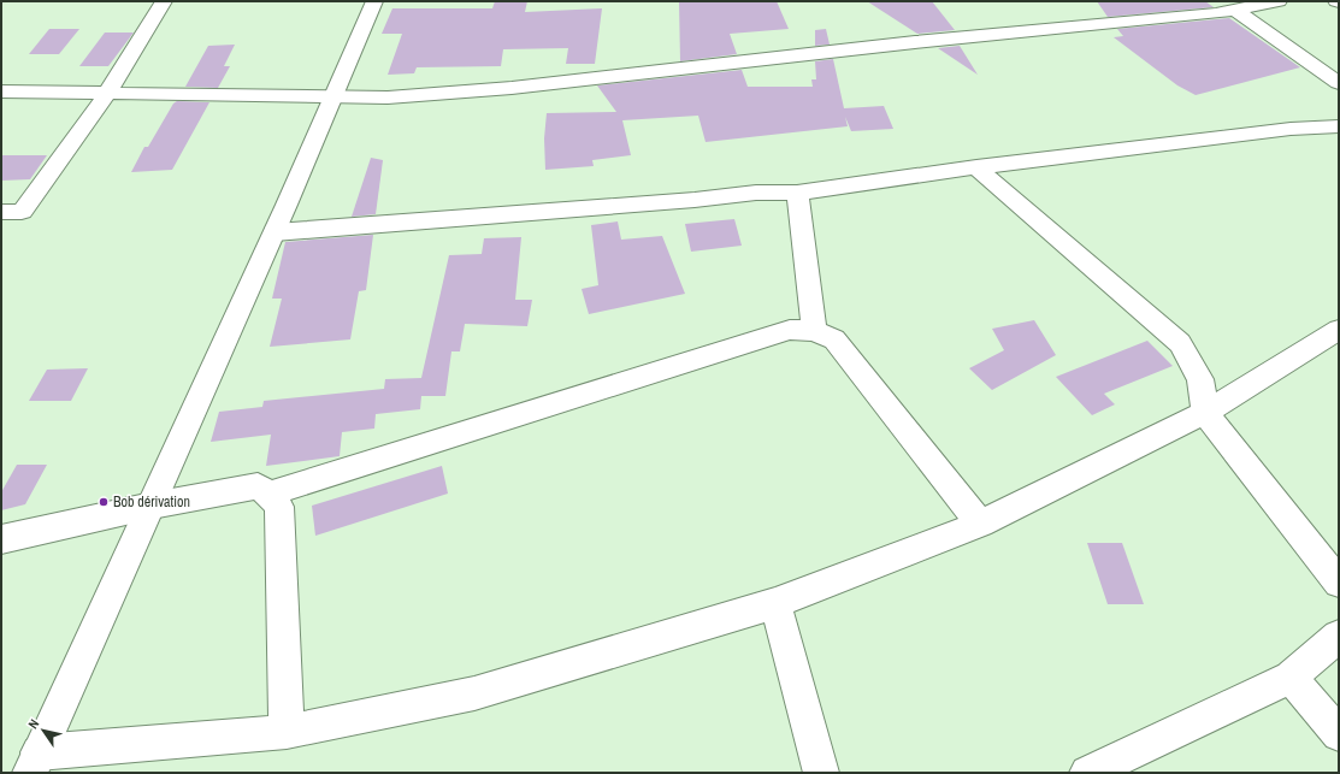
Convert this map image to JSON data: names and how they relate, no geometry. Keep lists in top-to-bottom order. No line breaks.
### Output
{"places":["Bob dérivation"],"north":"top left"}
